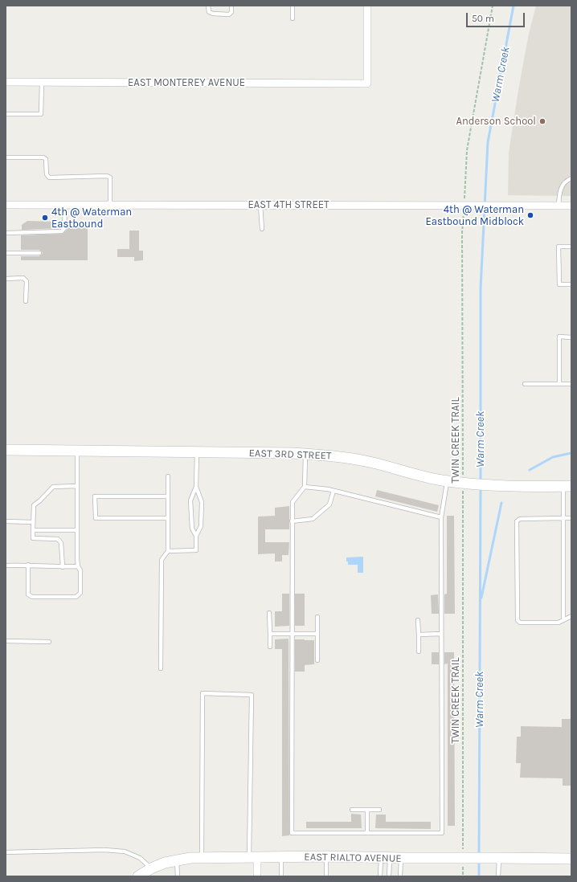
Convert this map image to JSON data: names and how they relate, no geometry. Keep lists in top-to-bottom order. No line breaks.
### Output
{"streets":{"main road":["EAST 3RD STREET","EAST RIALTO AVENUE"],"street":["EAST MONTEREY AVENUE","EAST 4TH STREET"],"path":["TWIN CREEK TRAIL"]},"crossings":[["EAST 4TH STREET","TWIN CREEK TRAIL"],["TWIN CREEK TRAIL","EAST 3RD STREET"],["TWIN CREEK TRAIL","EAST RIALTO AVENUE"]],"water":["Warm Creek"],"places":["Anderson School","4th @ Waterman Eastbound Midblock","4th @ Waterman Eastbound"],"scale_bar":"50 m"}
